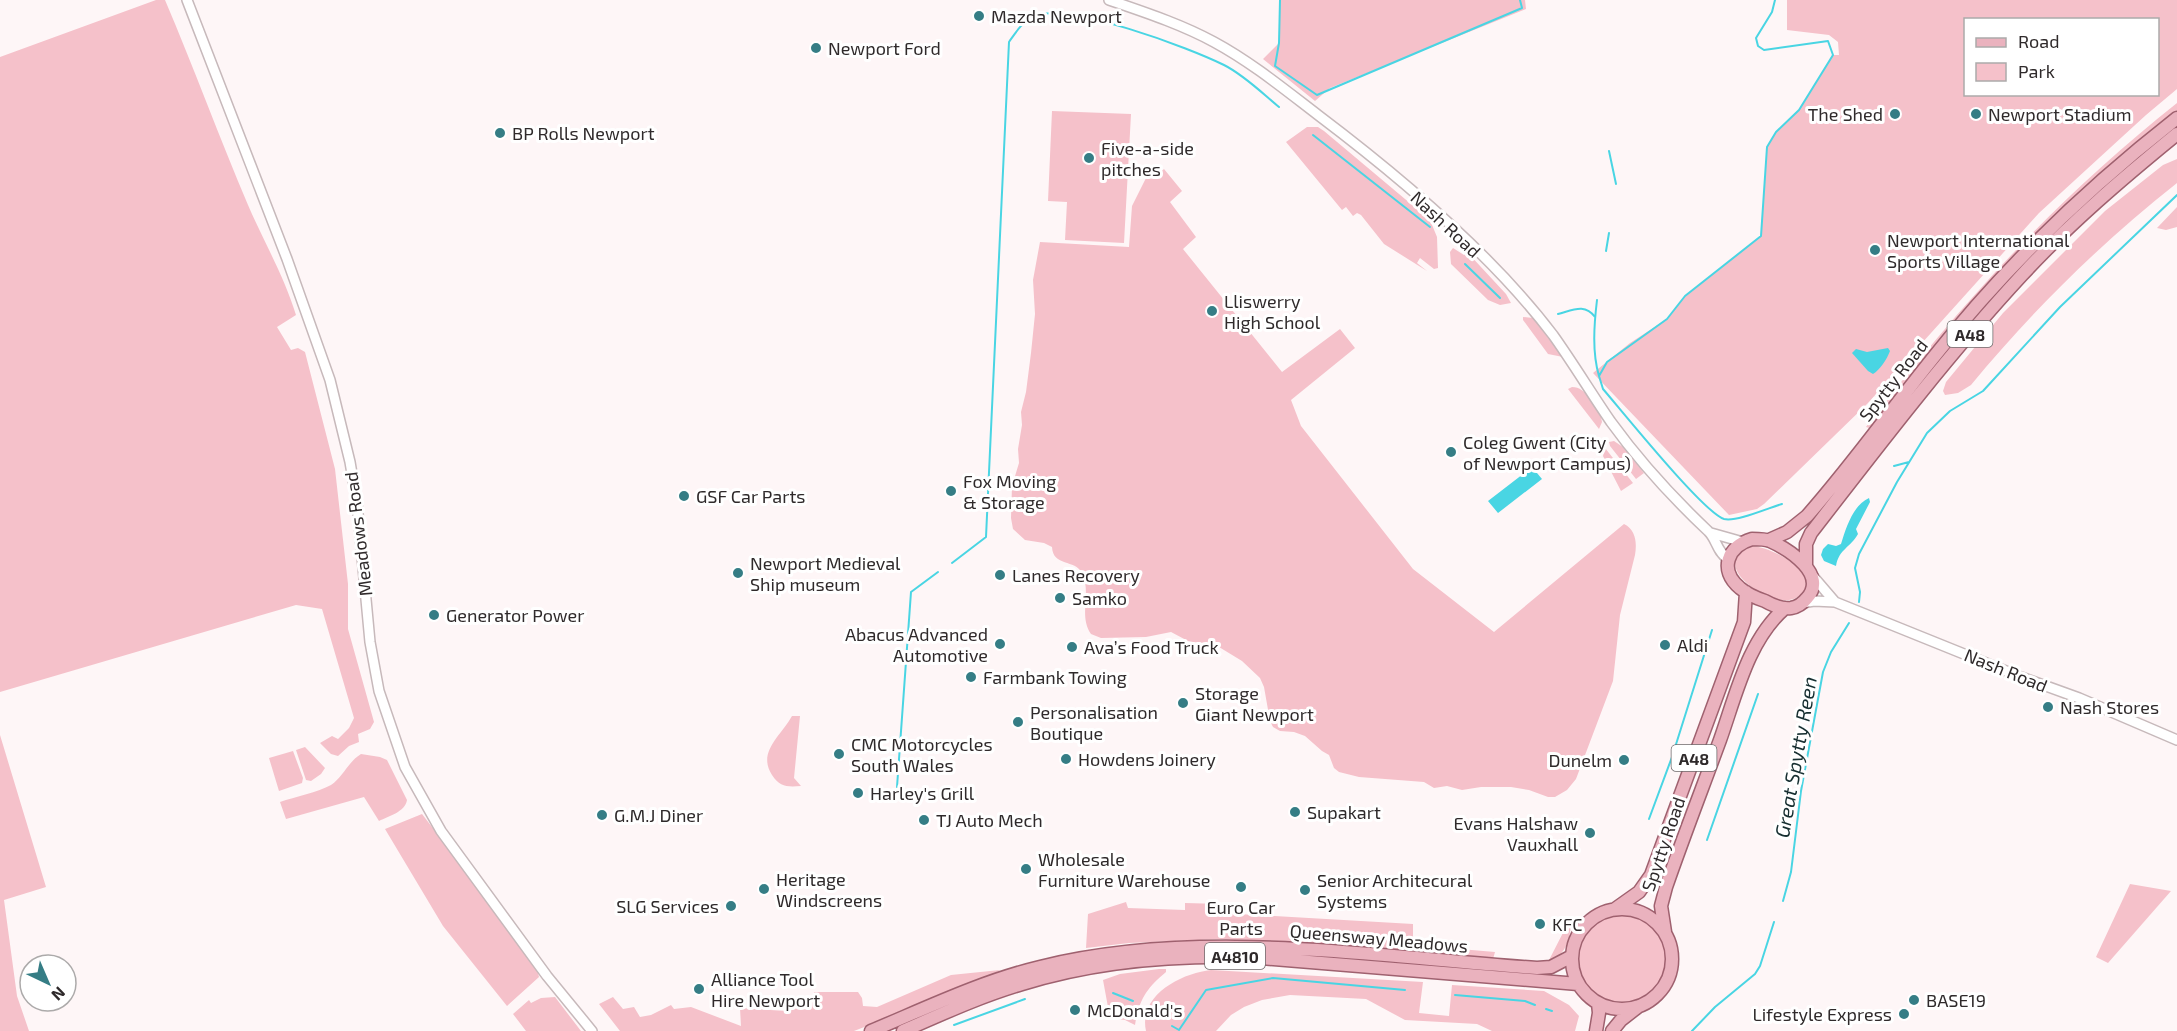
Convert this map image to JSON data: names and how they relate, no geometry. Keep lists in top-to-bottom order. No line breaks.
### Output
{"streets":{"main road":["A48","Spytty Road","Queensway Meadows","A4810"],"street":["Nash Road","Meadows Road"]},"crossings":[["Nash Road","A48"],["Nash Road","Spytty Road"],["A48","Spytty Road"],["A48","Queensway Meadows"],["Spytty Road","Queensway Meadows"]],"water":["Great Spytty Reen"],"places":["Mazda Newport","Newport Ford","The Shed","Newport Stadium","BP Rolls Newport","Five-a-side pitches","Newport International Sports Village","Lliswerry High School","Coleg Gwent (City of Newport Campus)","Fox Moving & Storage","GSF Car Parts","Newport Medieval Ship museum","Lanes Recovery","Samko","Generator Power","Abacus Advanced Automotive","Aldi","Ava’s Food Truck","Farmbank Towing","Storage Giant Newport","Nash Stores","Personalisation Boutique","CMC Motorcycles South Wales","Howdens Joinery","Dunelm","Harley's Grill","Supakart","G.M.J Diner","TJ Auto Mech","Evans Halshaw Vauxhall","Wholesale Furniture Warehouse","Euro Car Parts","Heritage Windscreens","Senior Architecural Systems","SLG Services","KFC","Alliance Tool Hire Newport","BASE19","McDonald's","Lifestyle Express"],"legend":["Road","Park"],"north":"bottom right"}
